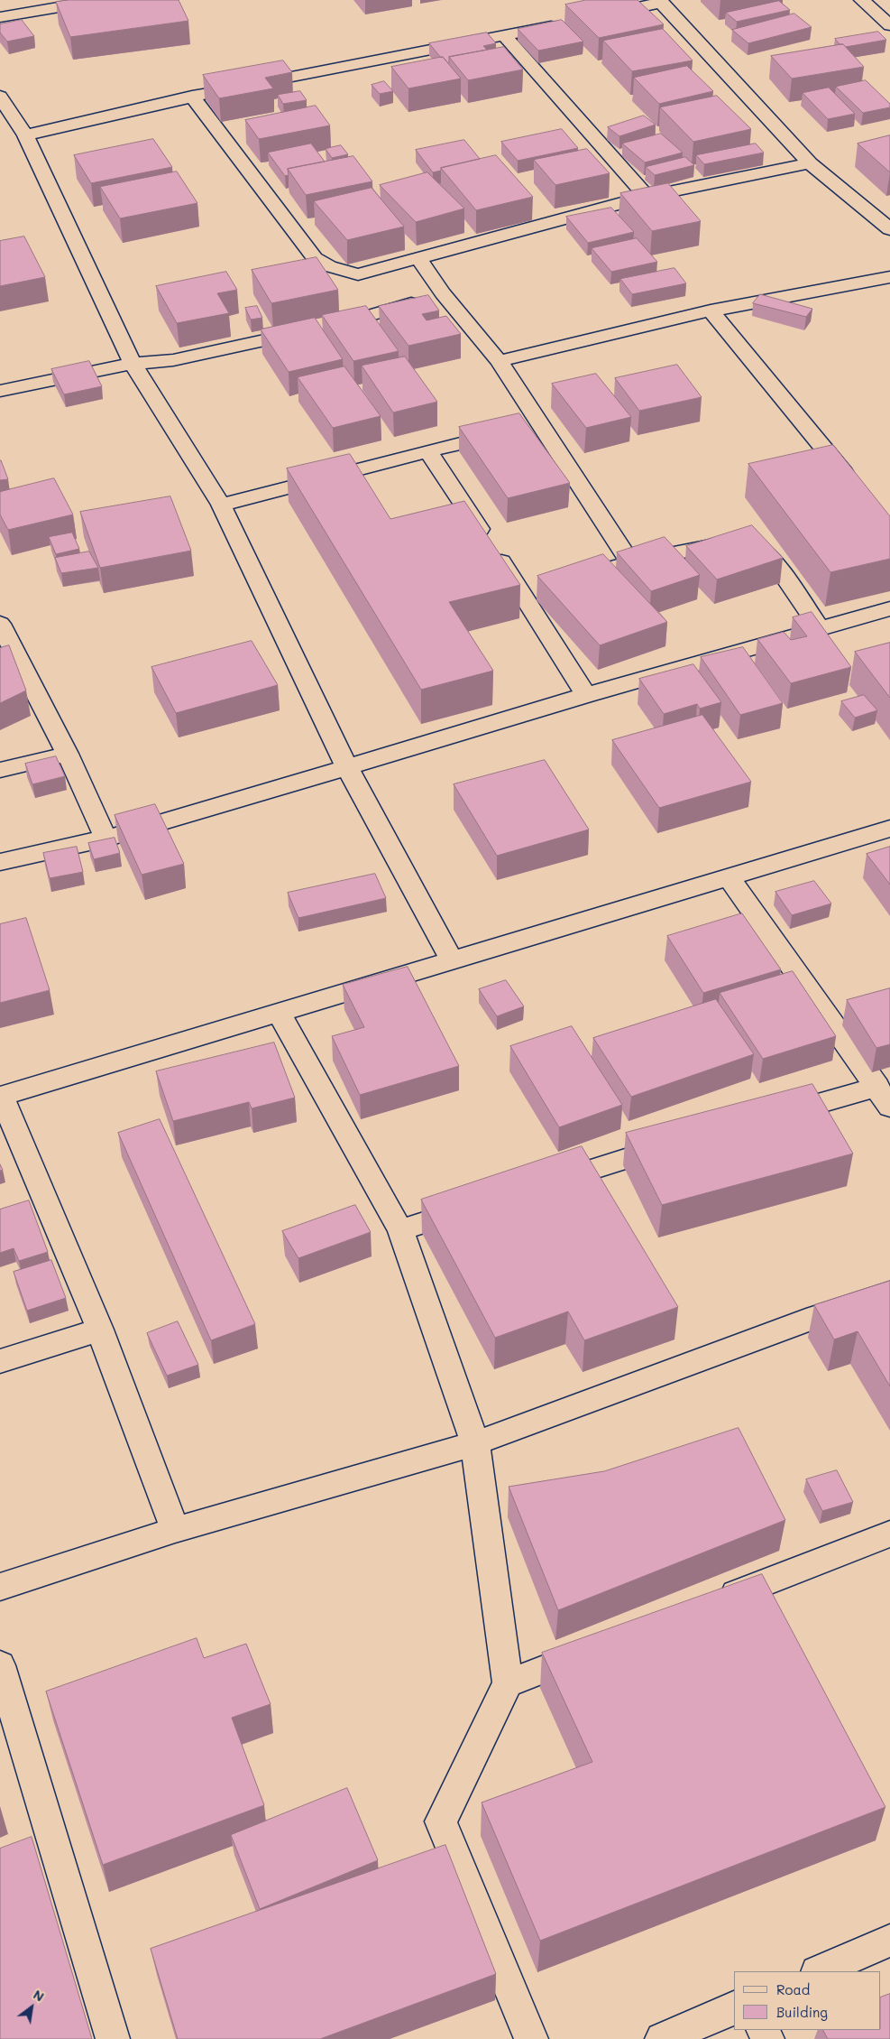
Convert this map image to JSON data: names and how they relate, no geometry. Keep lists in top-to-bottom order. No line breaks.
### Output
{"legend":["Road","Building"],"north":"top right"}
